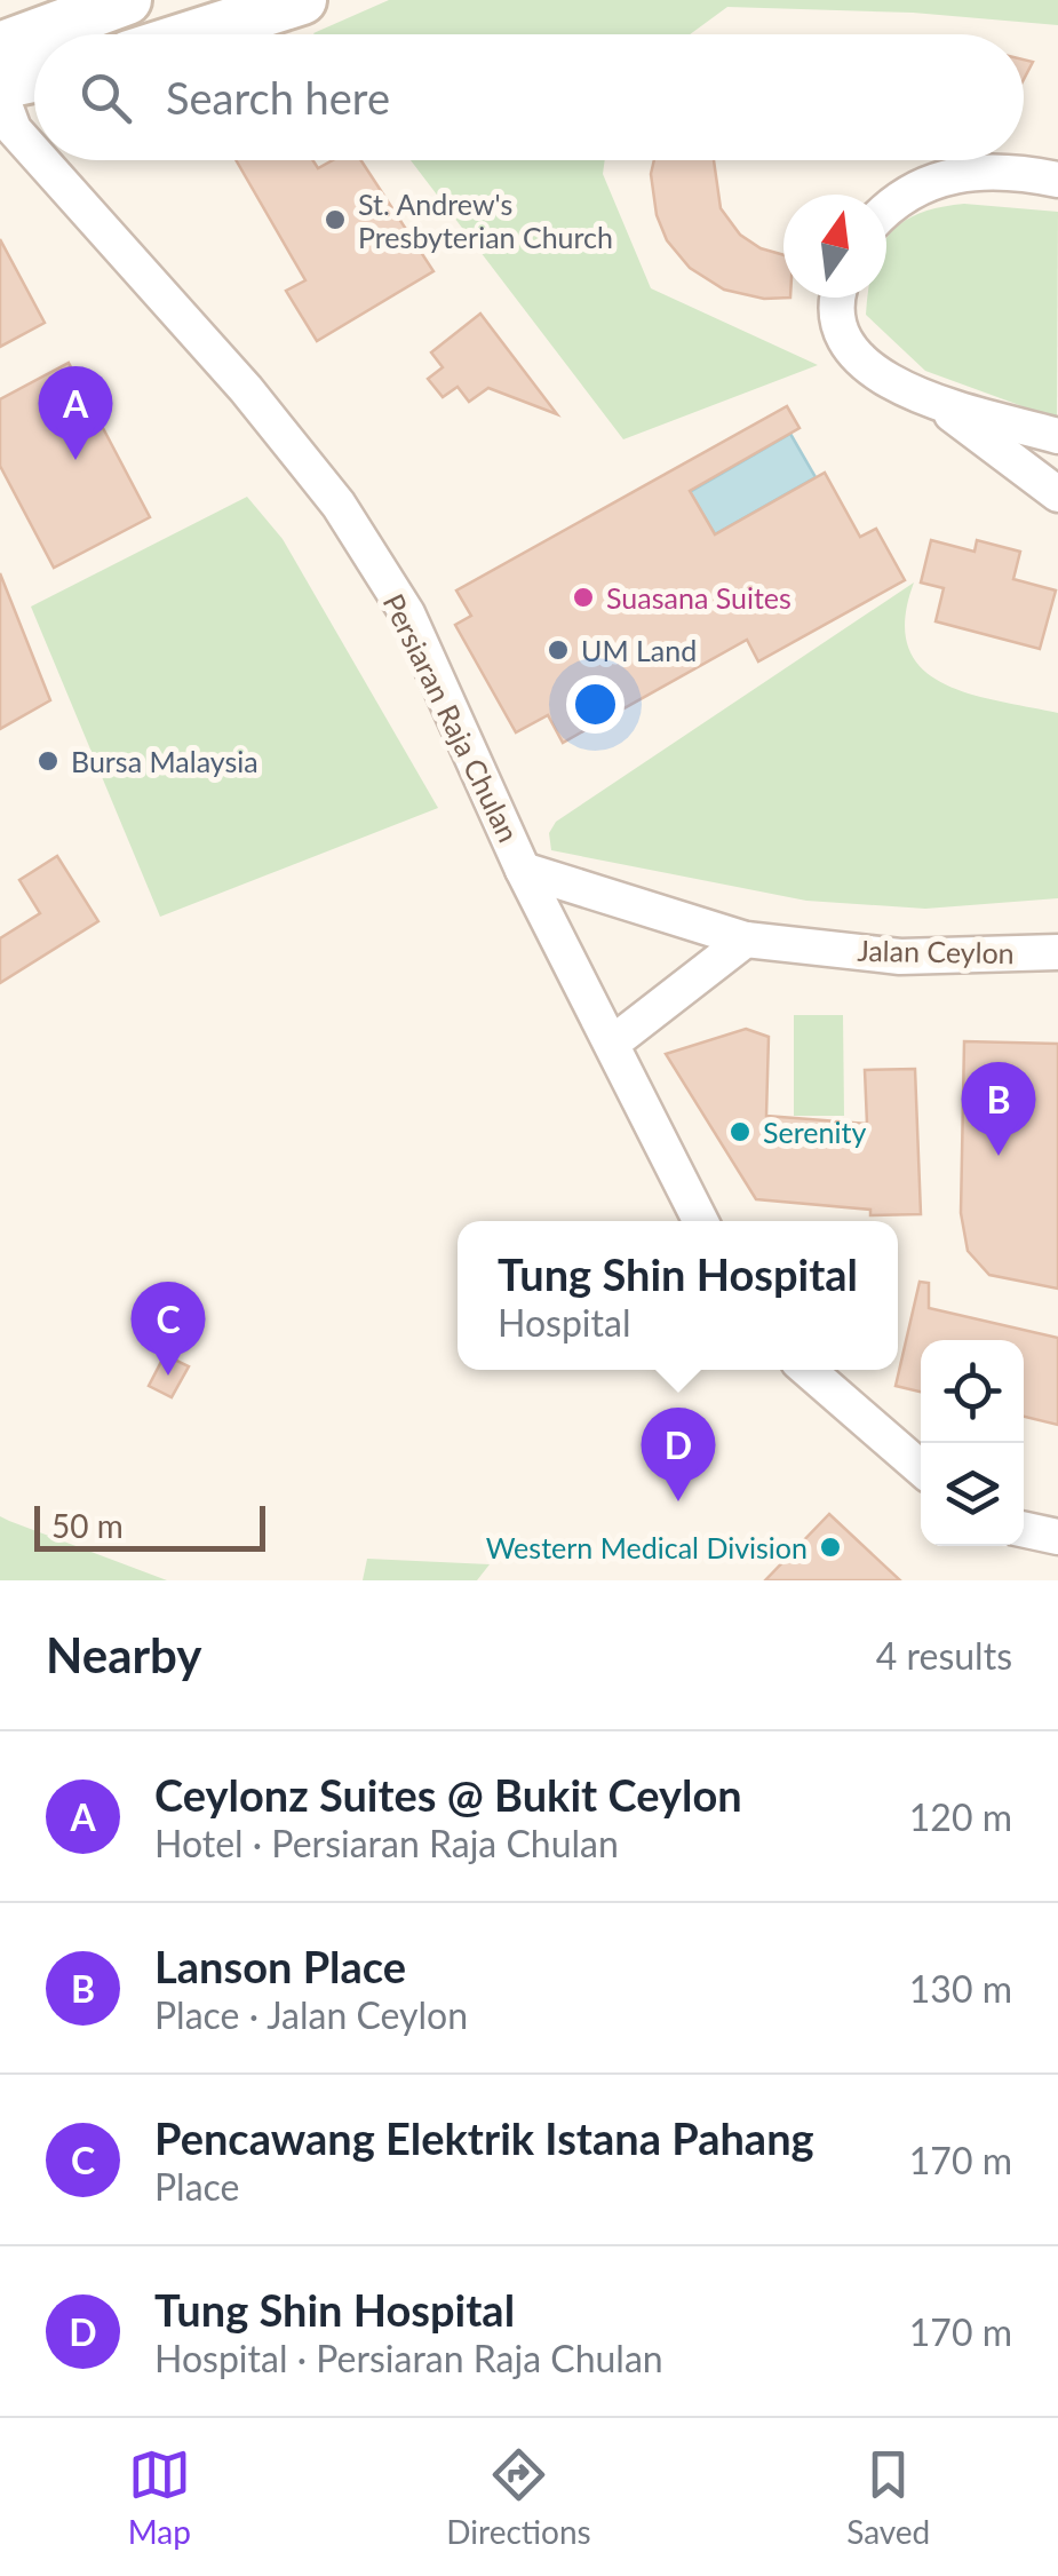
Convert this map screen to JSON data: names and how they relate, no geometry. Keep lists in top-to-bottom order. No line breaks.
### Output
{"streets":{"street":["Persiaran Raja Chulan","Jalan Ceylon"]},"crossings":[["Persiaran Raja Chulan","Jalan Ceylon"]],"places":["St. Andrew's Presbyterian Church","Suasana Suites","UM Land","Bursa Malaysia","Serenity","Western Medical Division"],"scale_bar":"50 m","north":"top","page":{"search":"Search here","pins":["A","B","C","D"],"popup":["Tung Shin Hospital","Hospital"],"scale":"50 m","heading":["Nearby","4 results"],"list":[{"mark":"A","name":"Ceylonz Suites @ Bukit Ceylon","note":"Hotel · Persiaran Raja Chulan","value":"120 m"},{"mark":"B","name":"Lanson Place","note":"Place · Jalan Ceylon","value":"130 m"},{"mark":"C","name":"Pencawang Elektrik Istana Pahang","note":"Place","value":"170 m"},{"mark":"D","name":"Tung Shin Hospital","note":"Hospital · Persiaran Raja Chulan","value":"170 m"}],"nav":["Map","Directions","Saved"]}}
